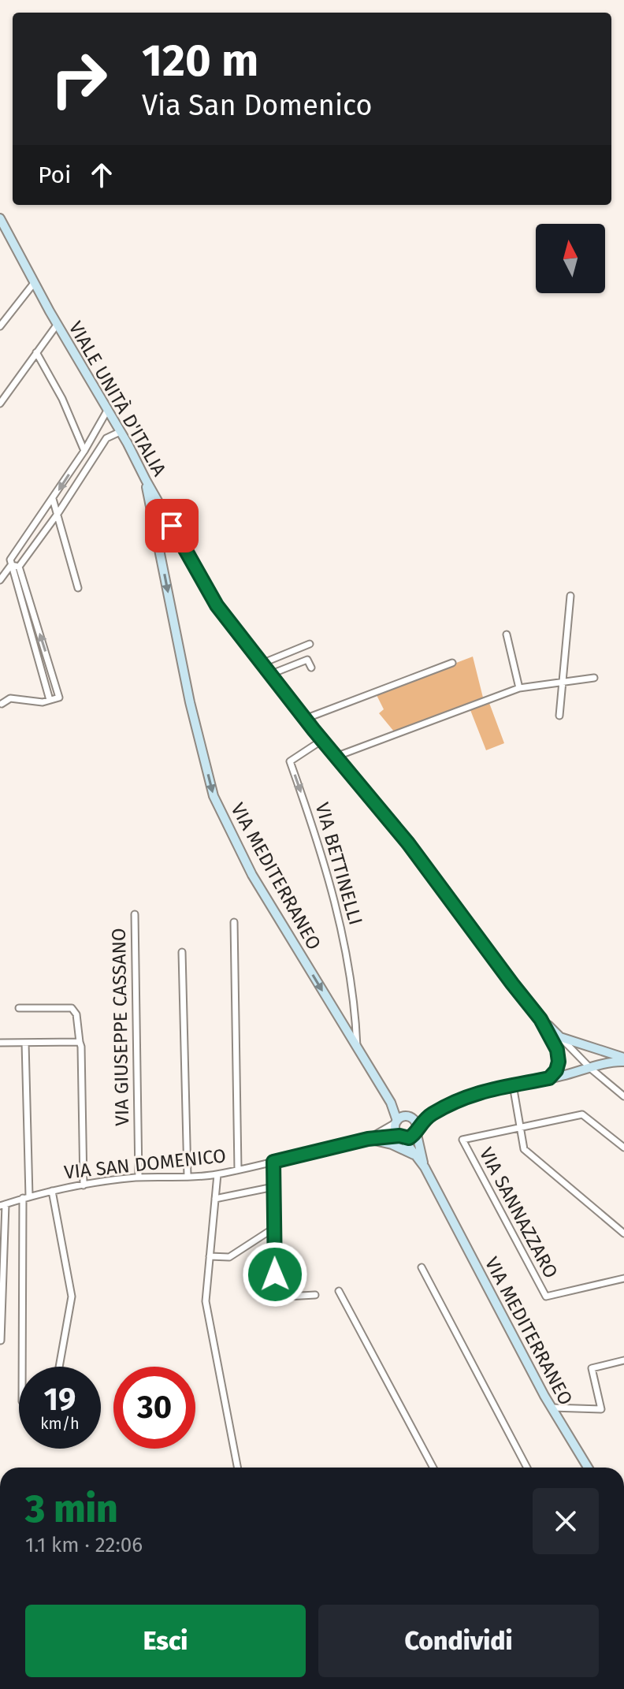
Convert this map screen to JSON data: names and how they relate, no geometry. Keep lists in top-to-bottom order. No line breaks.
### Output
{"streets":{"main road":["VIALE UNITÀ D'ITALIA","VIA MEDITERRANEO"],"street":["VIA BETTINELLI","VIA GIUSEPPE CASSANO","VIA SAN DOMENICO","VIA SANNAZZARO"]},"crossings":[["VIALE UNITÀ D'ITALIA","VIA BETTINELLI"],["VIALE UNITÀ D'ITALIA","VIA MEDITERRANEO"],["VIA BETTINELLI","VIA MEDITERRANEO"],["VIA MEDITERRANEO","VIA SAN DOMENICO"],["VIA GIUSEPPE CASSANO","VIA SAN DOMENICO"]],"one_way":["VIA BETTINELLI","VIA MEDITERRANEO"],"north":"top","page":{"turn":["120 m","Via San Domenico"],"then":"Poi","speed":"19 km/h","limit":"30","heading":["3 min","1.1 km · 22:06"],"buttons":["Esci","Condividi"]}}
